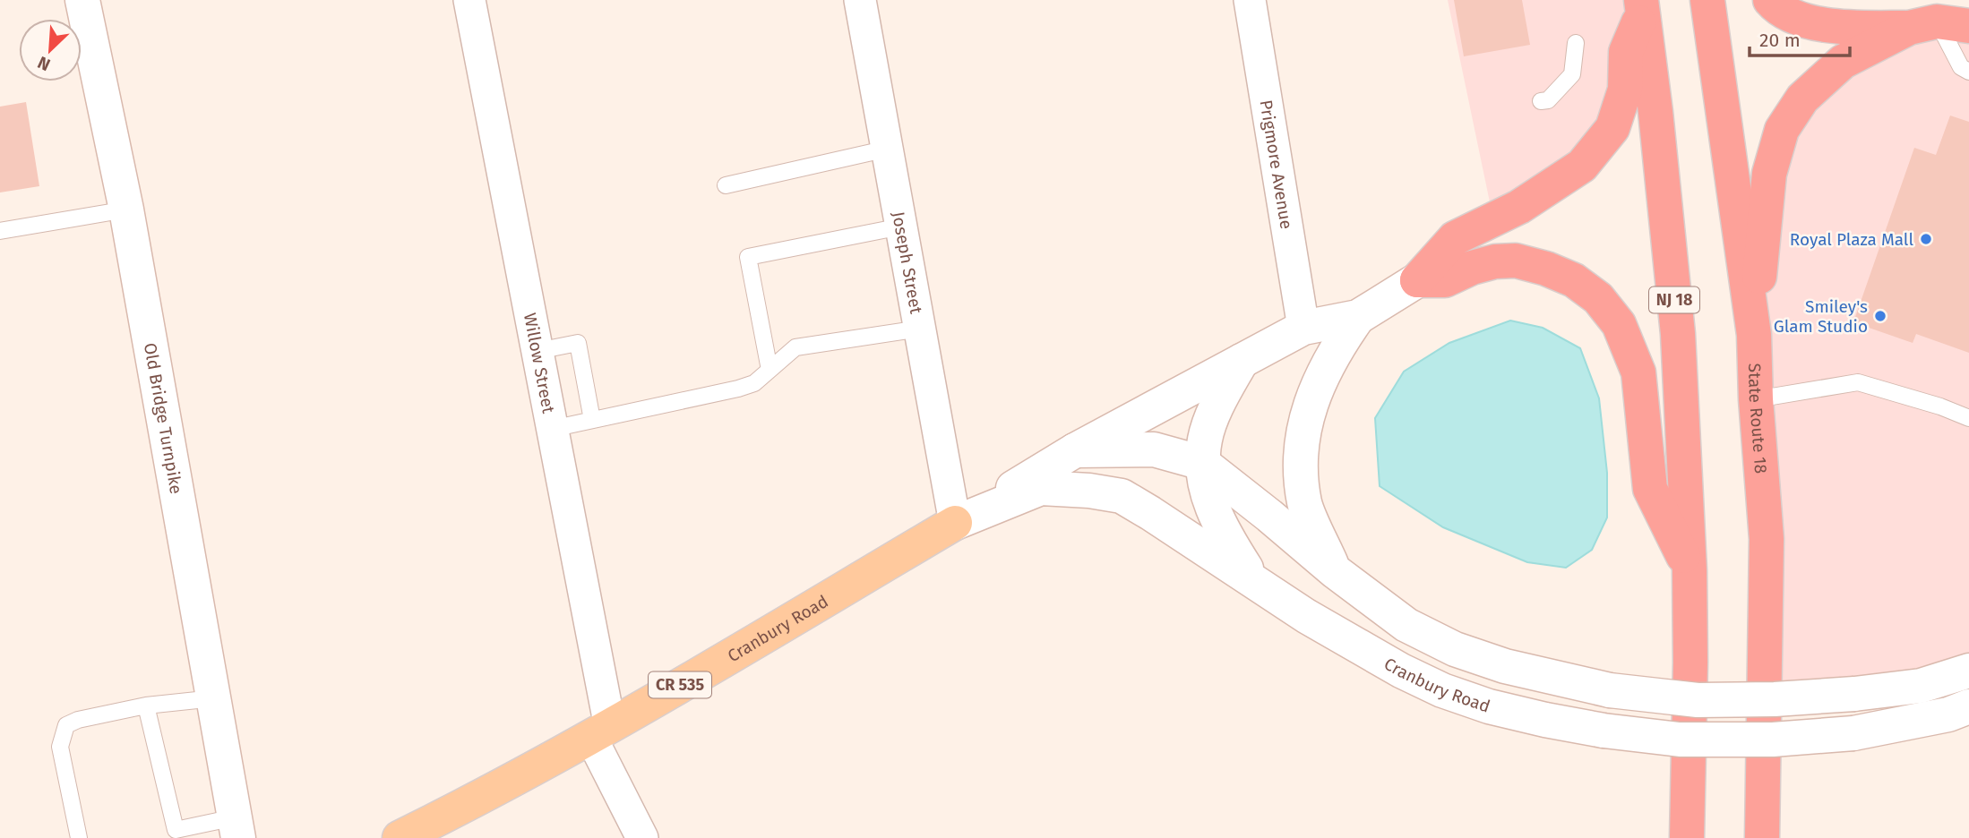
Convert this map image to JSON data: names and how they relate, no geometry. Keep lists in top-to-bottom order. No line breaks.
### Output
{"streets":{"highway":["NJ 18","State Route 18"],"main road":["Old Bridge Turnpike","Cranbury Road","CR 535"],"street":["Prigmore Avenue","Joseph Street","Willow Street"]},"crossings":[["Prigmore Avenue","Cranbury Road"],["Joseph Street","Cranbury Road"],["Willow Street","Cranbury Road"]],"places":["Royal Plaza Mall","Smiley's Glam Studio"],"scale_bar":"20 m","north":"bottom left"}
